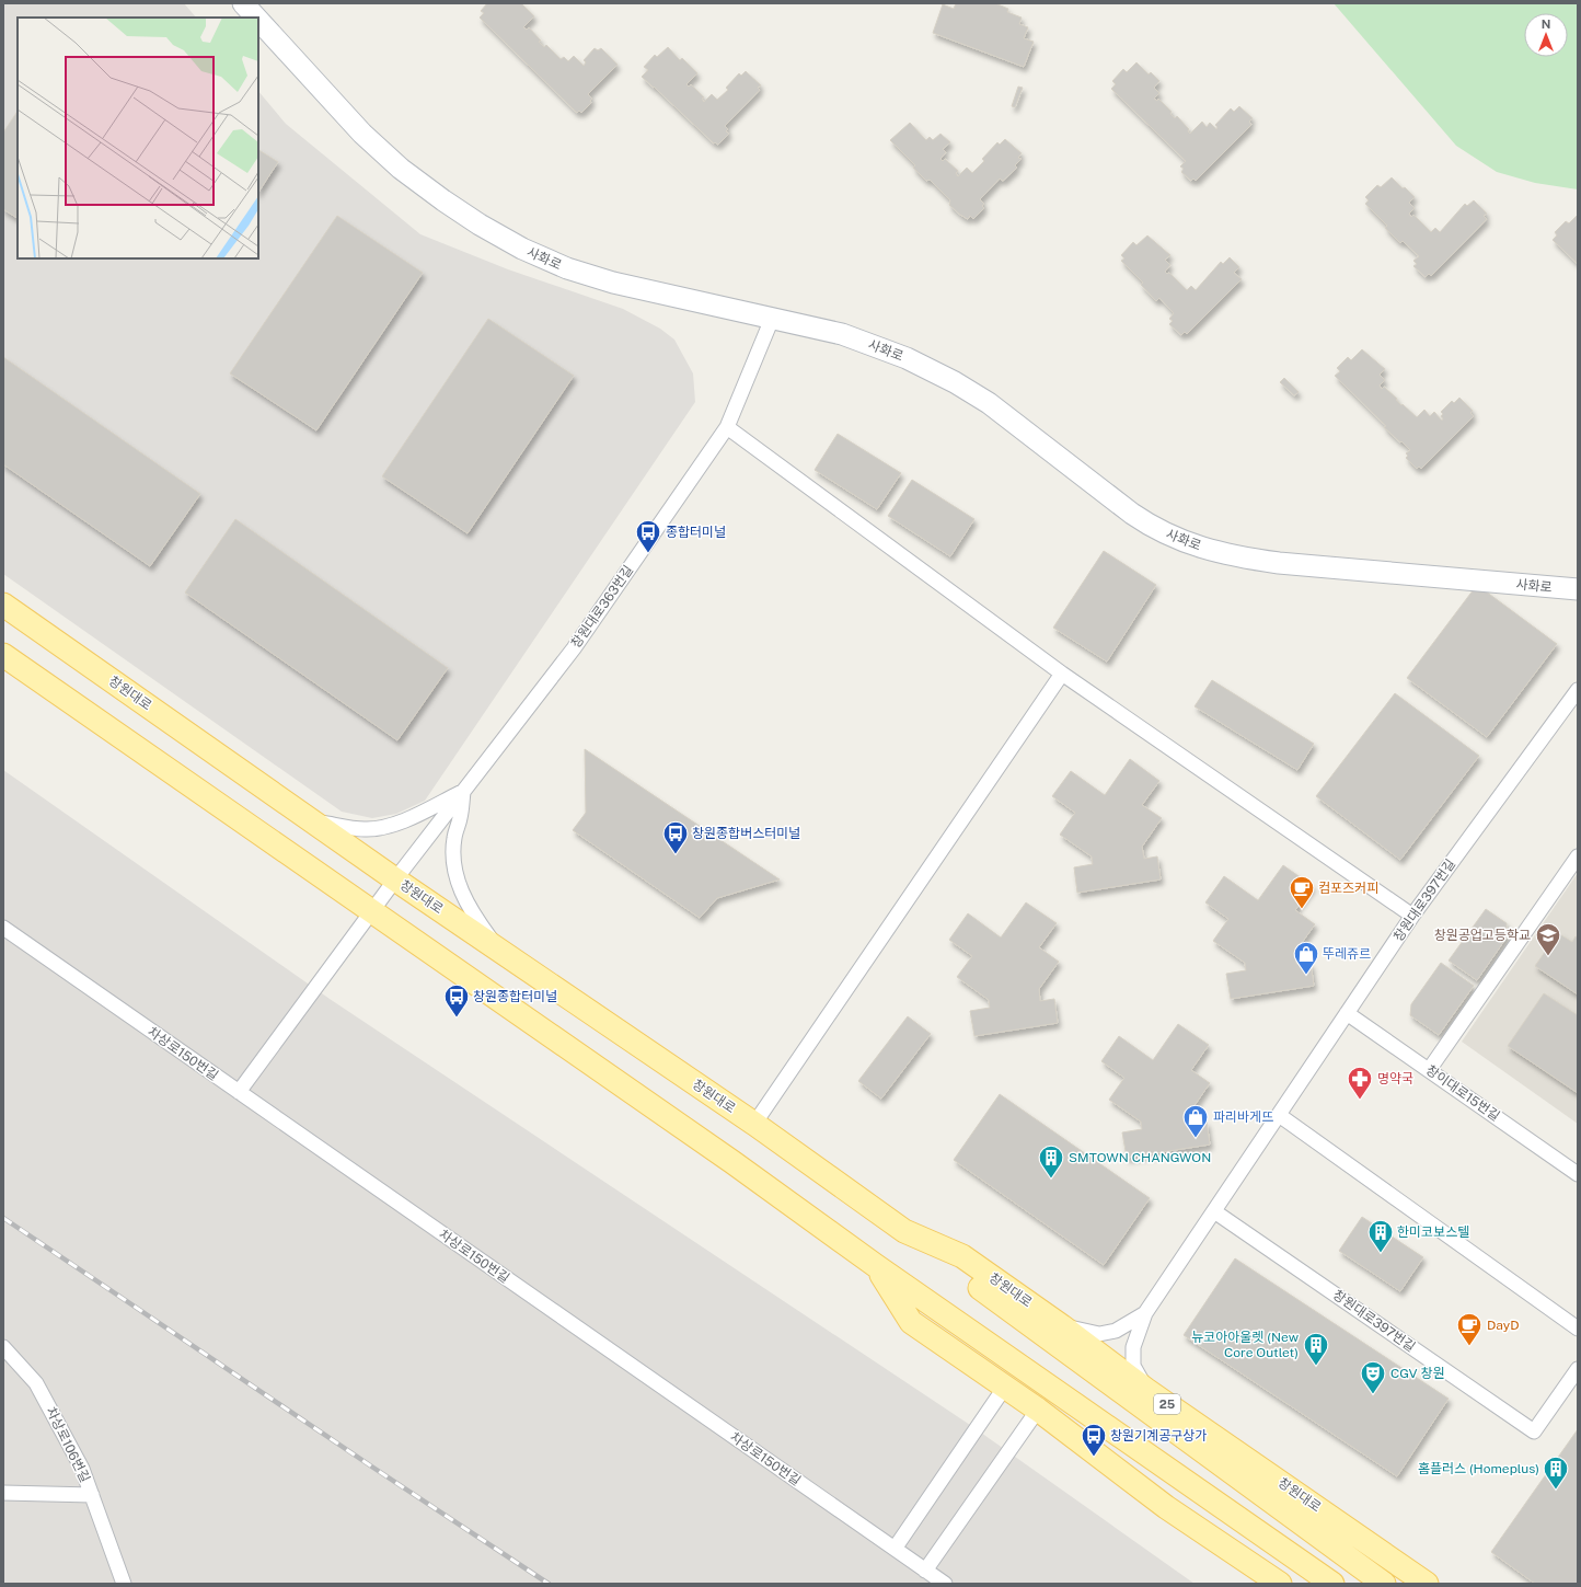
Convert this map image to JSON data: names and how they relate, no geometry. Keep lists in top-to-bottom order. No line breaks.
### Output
{"streets":{"main road":["사화로","창원대로","25"],"street":["창원대로363번길","창원대로397번길","차상로150번길","창이대로15번길","차상로106번길"]},"crossings":[["사화로","창원대로363번길"],["창원대로363번길","창원대로"],["창원대로363번길","차상로150번길"],["창원대로397번길","창이대로15번길"]],"places":{"bus stop":["종합터미널","창원종합버스터미널","창원종합터미널","창원기계공구상가"],"cafe":["컴포즈커피","DayD"],"school or university":["창원공업고등학교"],"shop":["뚜레쥬르","파리바게뜨"],"pharmacy":["명약국"],"building":["SMTOWN CHANGWON","한미코보스텔","뉴코아아울렛 (New Core Outlet)","홈플러스 (Homeplus)"],"theatre":["CGV 창원"]},"north":"top"}
